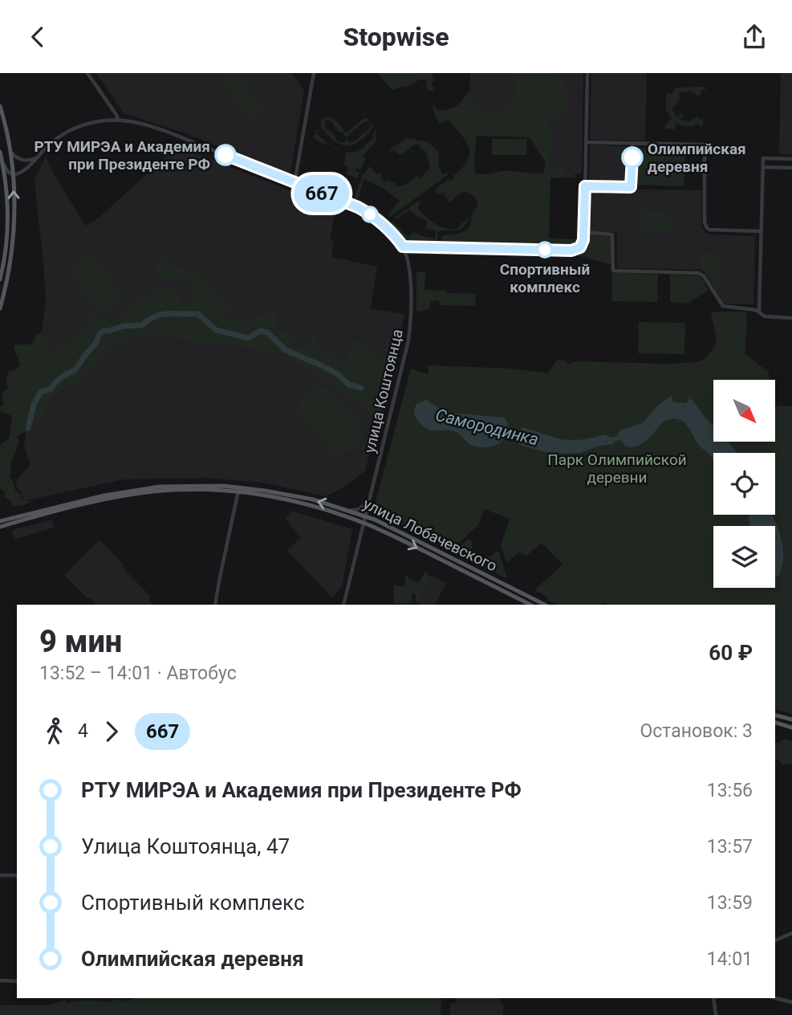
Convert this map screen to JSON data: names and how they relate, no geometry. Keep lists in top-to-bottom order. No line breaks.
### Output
{"streets":{"main road":["улица Лобачевского"],"street":["улица Коштоянца"]},"crossings":[["улица Коштоянца","улица Лобачевского"]],"water":["Самородинка"],"parks":["Парк Олимпийской деревни"],"places":["РТУ МИРЭА и Академия при Президенте РФ","Олимпийская деревня","Спортивный комплекс"],"lines":["bus line 667"],"north":"bottom right","page":{"header":"Stopwise","on_map":"667","heading":["9 мин","13:52 – 14:01 · Автобус","60 ₽"],"legs":["4","667","Остановок: 3"],"list":[{"name":"РТУ МИРЭА и Академия при Президенте РФ","value":"13:56"},{"name":"Улица Коштоянца, 47","value":"13:57"},{"name":"Спортивный комплекс","value":"13:59"},{"name":"Олимпийская деревня","value":"14:01"}]}}
